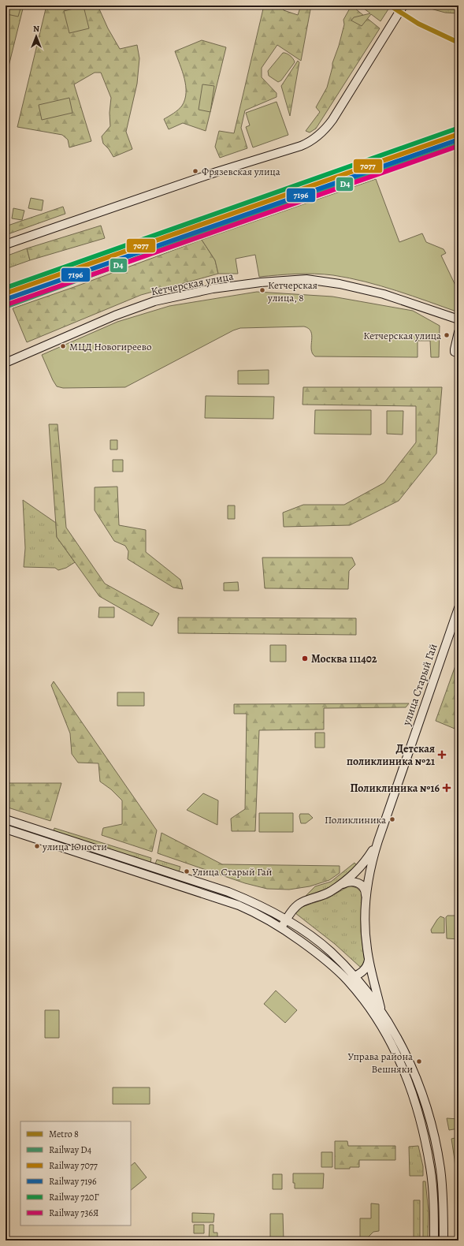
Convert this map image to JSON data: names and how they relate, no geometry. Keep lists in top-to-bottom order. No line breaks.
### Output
{"streets":{"main road":["Кетчерская улица","улица Старый Гай"]},"places":{"other":["Фрязевская улица","Кетчерская улица, 8","Кетчерская улица","МЦД Новогиреево","Москва 111402","Поликлиника","улица Юности","Улица Старый Гай","Управа района Вешняки"],"health":["Детская поликлиника №21","Поликлиника №16"]},"lines":["metro line 8","rail line 720Г","rail line 7077","rail line 7196","rail line D4","rail line 736Я"],"legend":["Metro 8","Railway D4","Railway 7077","Railway 7196","Railway 720Г","Railway 736Я"],"north":"top"}
